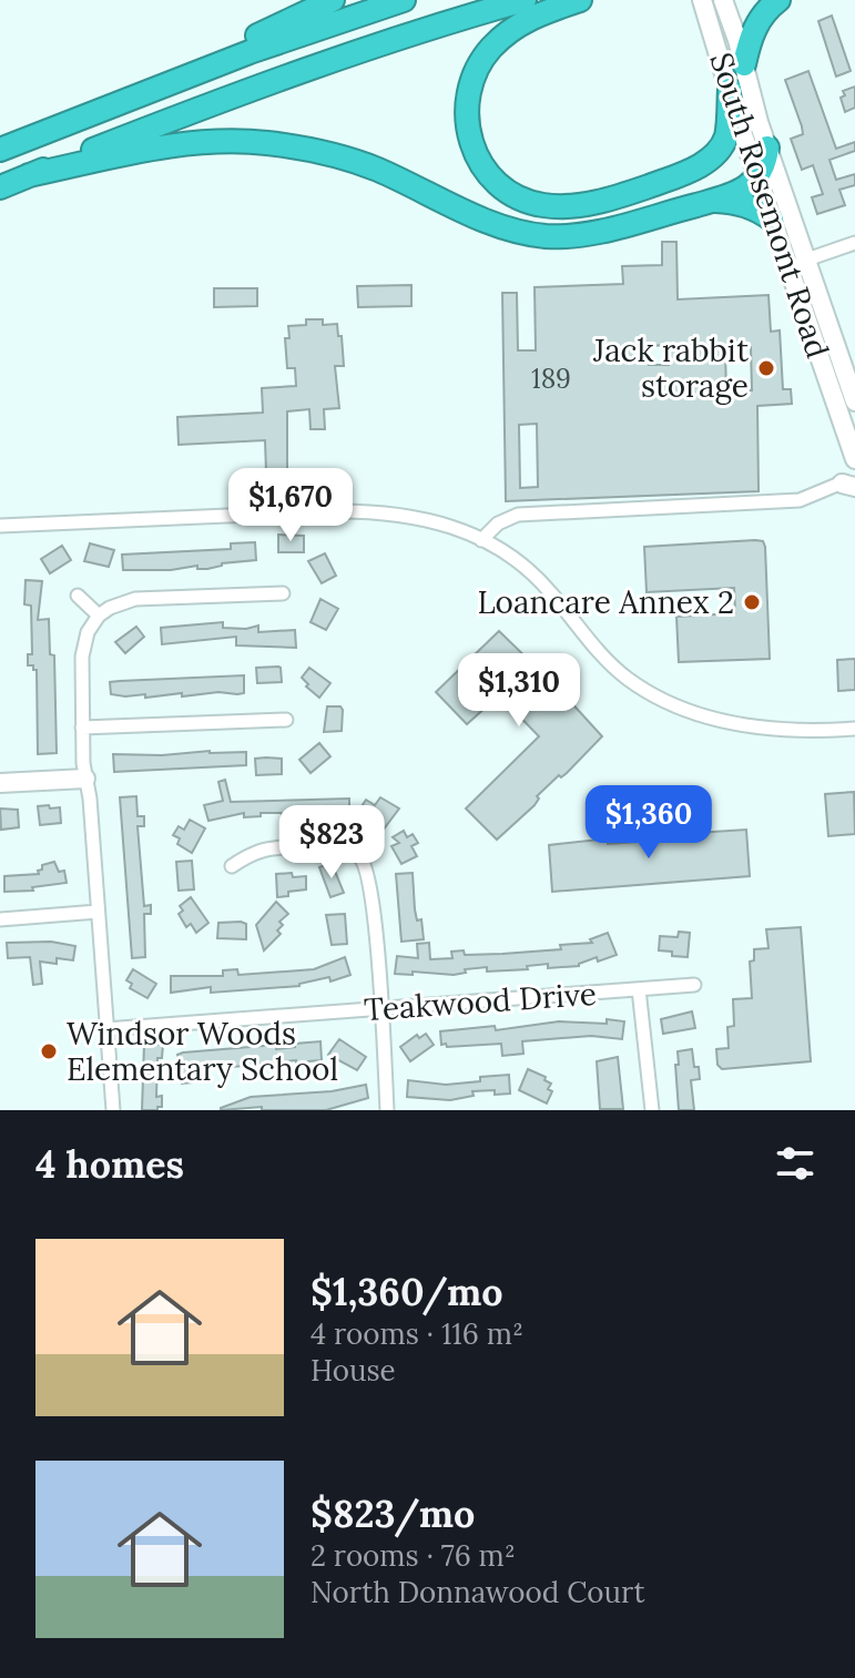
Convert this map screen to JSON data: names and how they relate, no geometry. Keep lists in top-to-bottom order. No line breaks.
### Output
{"streets":{"main road":["South Rosemont Road"],"street":["Teakwood Drive"]},"places":["Jack rabbit storage","Loancare Annex 2","Windsor Woods Elementary School"],"house_numbers":["189"],"page":{"price":["$1,670","$1,310","$1,360","$823"],"heading":"4 homes","list":[{"name":"$1,360/mo","note":"4 rooms · 116 m² · House"},{"name":"$823/mo","note":"2 rooms · 76 m² · North Donnawood Court"}]}}
